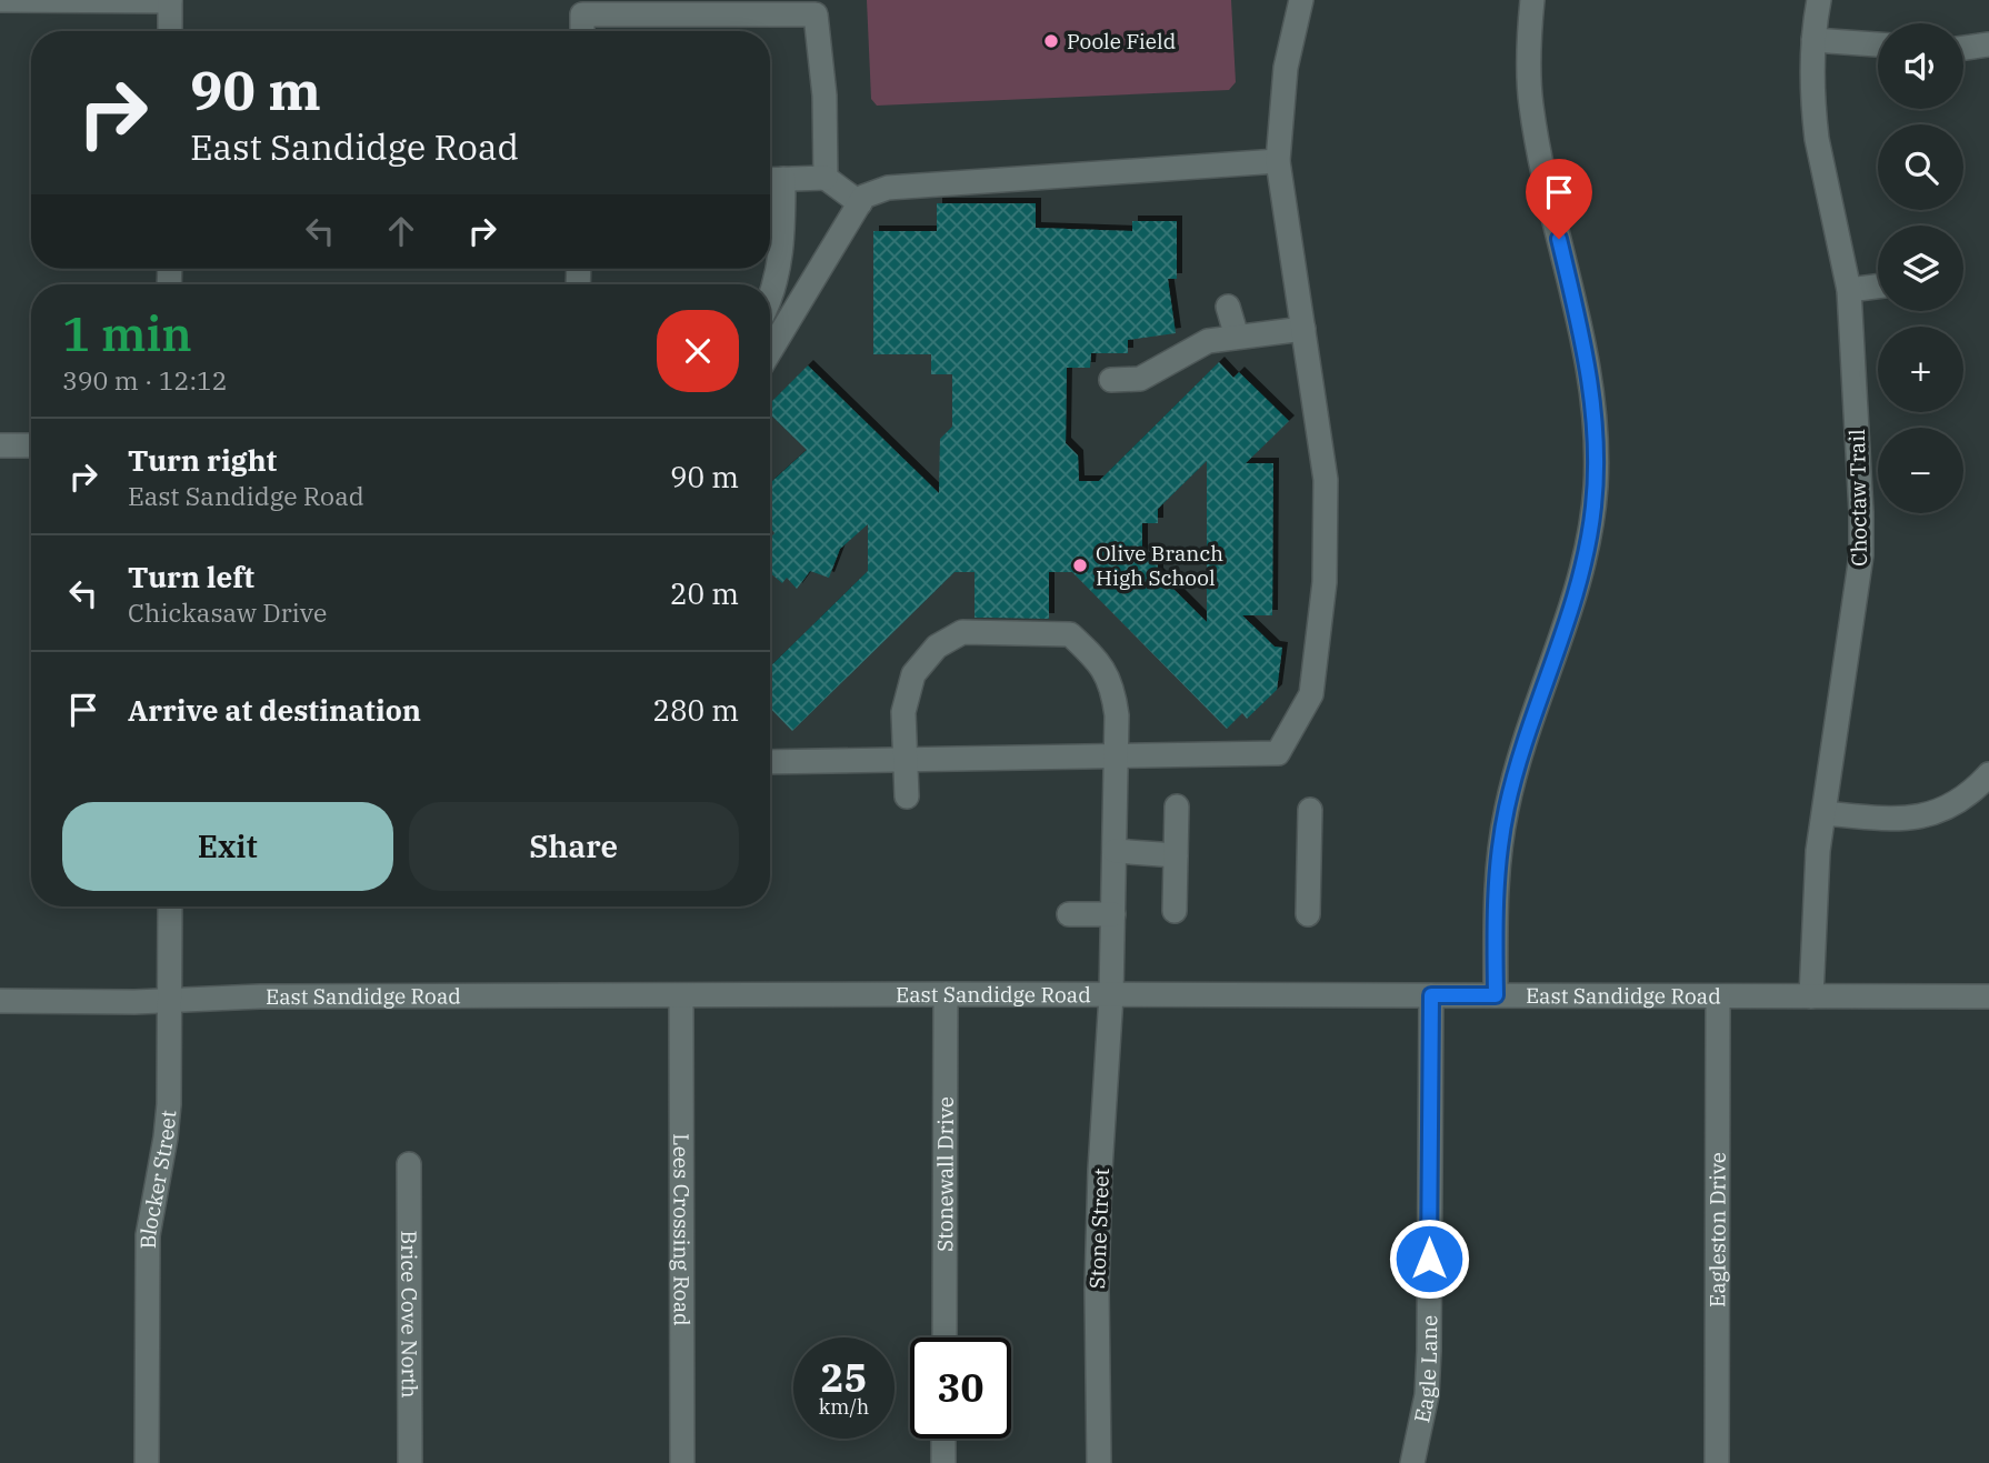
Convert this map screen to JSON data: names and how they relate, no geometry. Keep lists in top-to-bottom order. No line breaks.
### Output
{"streets":{"street":["Choctaw Trail","East Sandidge Road","Stonewall Drive","Blocker Street","Stone Street","Lees Crossing Road","Eagleston Drive","Brice Cove North","Eagle Lane"]},"crossings":[["Choctaw Trail","East Sandidge Road"],["East Sandidge Road","Stonewall Drive"],["East Sandidge Road","Blocker Street"],["East Sandidge Road","Stone Street"],["East Sandidge Road","Lees Crossing Road"],["East Sandidge Road","Eagleston Drive"],["East Sandidge Road","Eagle Lane"]],"places":["Poole Field","Olive Branch High School"],"page":{"map_buttons":["+","−"],"turn":["90 m","East Sandidge Road"],"heading":["1 min","390 m · 12:12"],"list":[{"name":"Turn right","note":"East Sandidge Road","value":"90 m"},{"name":"Turn left","note":"Chickasaw Drive","value":"20 m"},{"name":"Arrive at destination","value":"280 m"}],"buttons":["Exit","Share"],"speed":"25 km/h","limit":"30"}}
